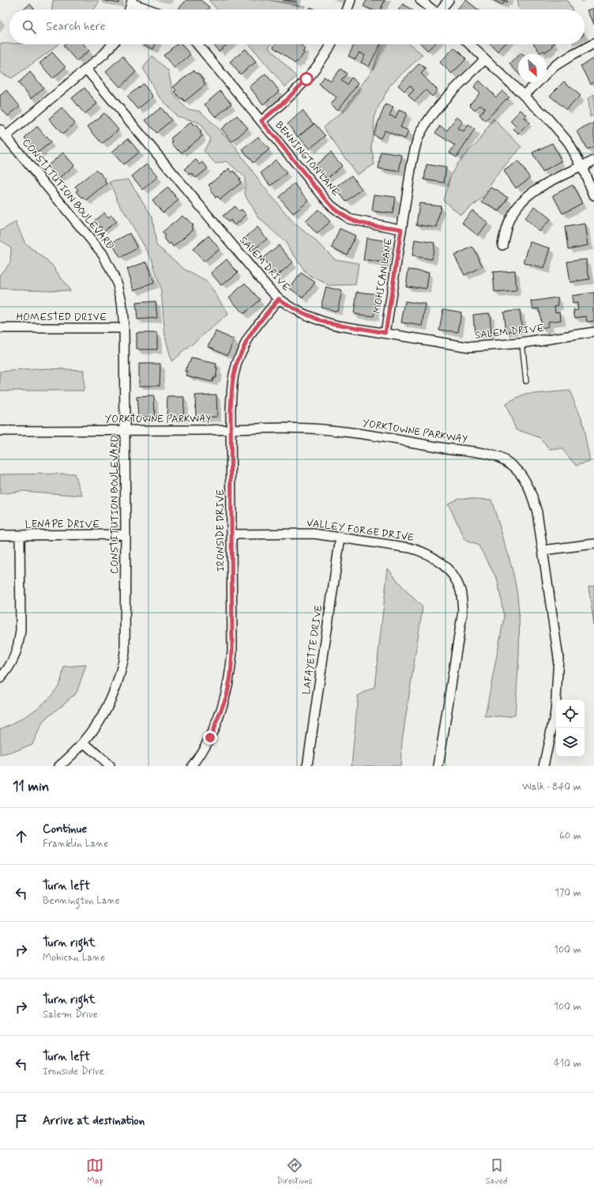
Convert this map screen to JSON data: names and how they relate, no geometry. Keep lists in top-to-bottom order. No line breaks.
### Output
{"streets":{"street":["BENNINGTON LANE","CONSTITUTION BOULEVARD","SALEM DRIVE","MOHICAN LANE","HOMESTED DRIVE","YORKTOWNE PARKWAY","LENAPE DRIVE","IRONSIDE DRIVE","VALLEY FORGE DRIVE","LAFAYETTE DRIVE"]},"crossings":[["BENNINGTON LANE","MOHICAN LANE"],["CONSTITUTION BOULEVARD","HOMESTED DRIVE"],["CONSTITUTION BOULEVARD","YORKTOWNE PARKWAY"],["CONSTITUTION BOULEVARD","LENAPE DRIVE"],["SALEM DRIVE","MOHICAN LANE"],["SALEM DRIVE","IRONSIDE DRIVE"],["YORKTOWNE PARKWAY","IRONSIDE DRIVE"],["IRONSIDE DRIVE","VALLEY FORGE DRIVE"],["VALLEY FORGE DRIVE","LAFAYETTE DRIVE"]],"north":"bottom right","page":{"search":"Search here","heading":["11 min","Walk · 840 m"],"list":[["Continue","Franklin Lane","60 m"],["Turn left","Bennington Lane","170 m"],["Turn right","Mohican Lane","100 m"],["Turn right","Salem Drive","100 m"],["Turn left","Ironside Drive","410 m"],"Arrive at destination"],"nav":["Map","Directions","Saved"]}}
